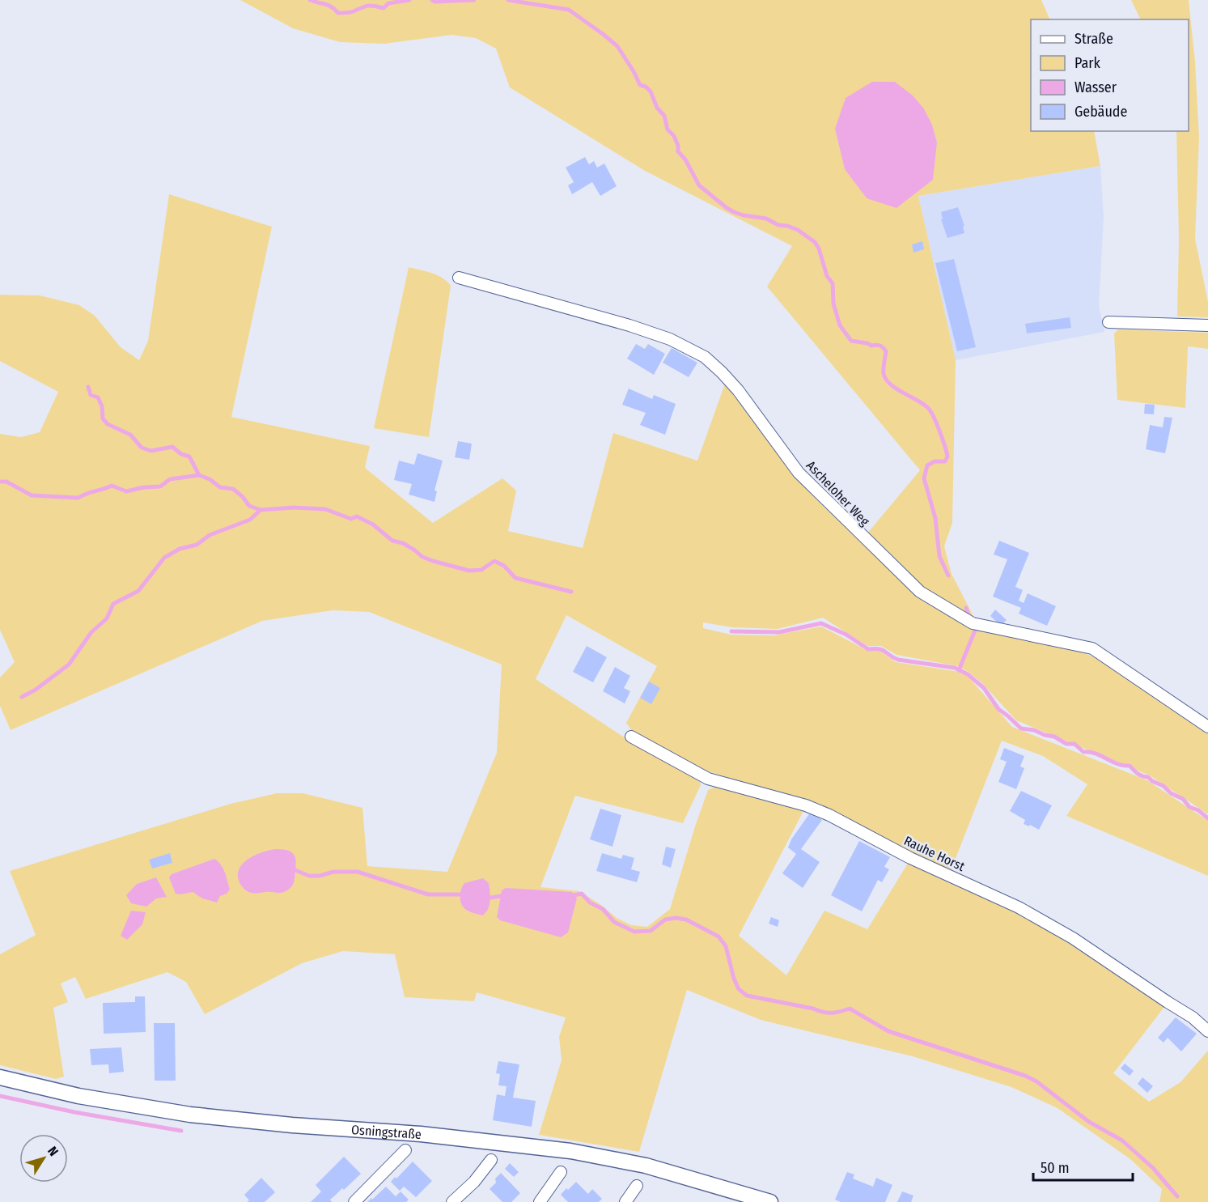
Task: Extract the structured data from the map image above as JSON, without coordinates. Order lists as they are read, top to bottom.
{
  "streets": {
    "street": ["Ascheloher Weg", "Rauhe Horst", "Osningstraße"]
  },
  "legend": [
    "Straße",
    "Park",
    "Wasser",
    "Gebäude"
  ],
  "scale_bar": "50 m",
  "north": "top right"
}
